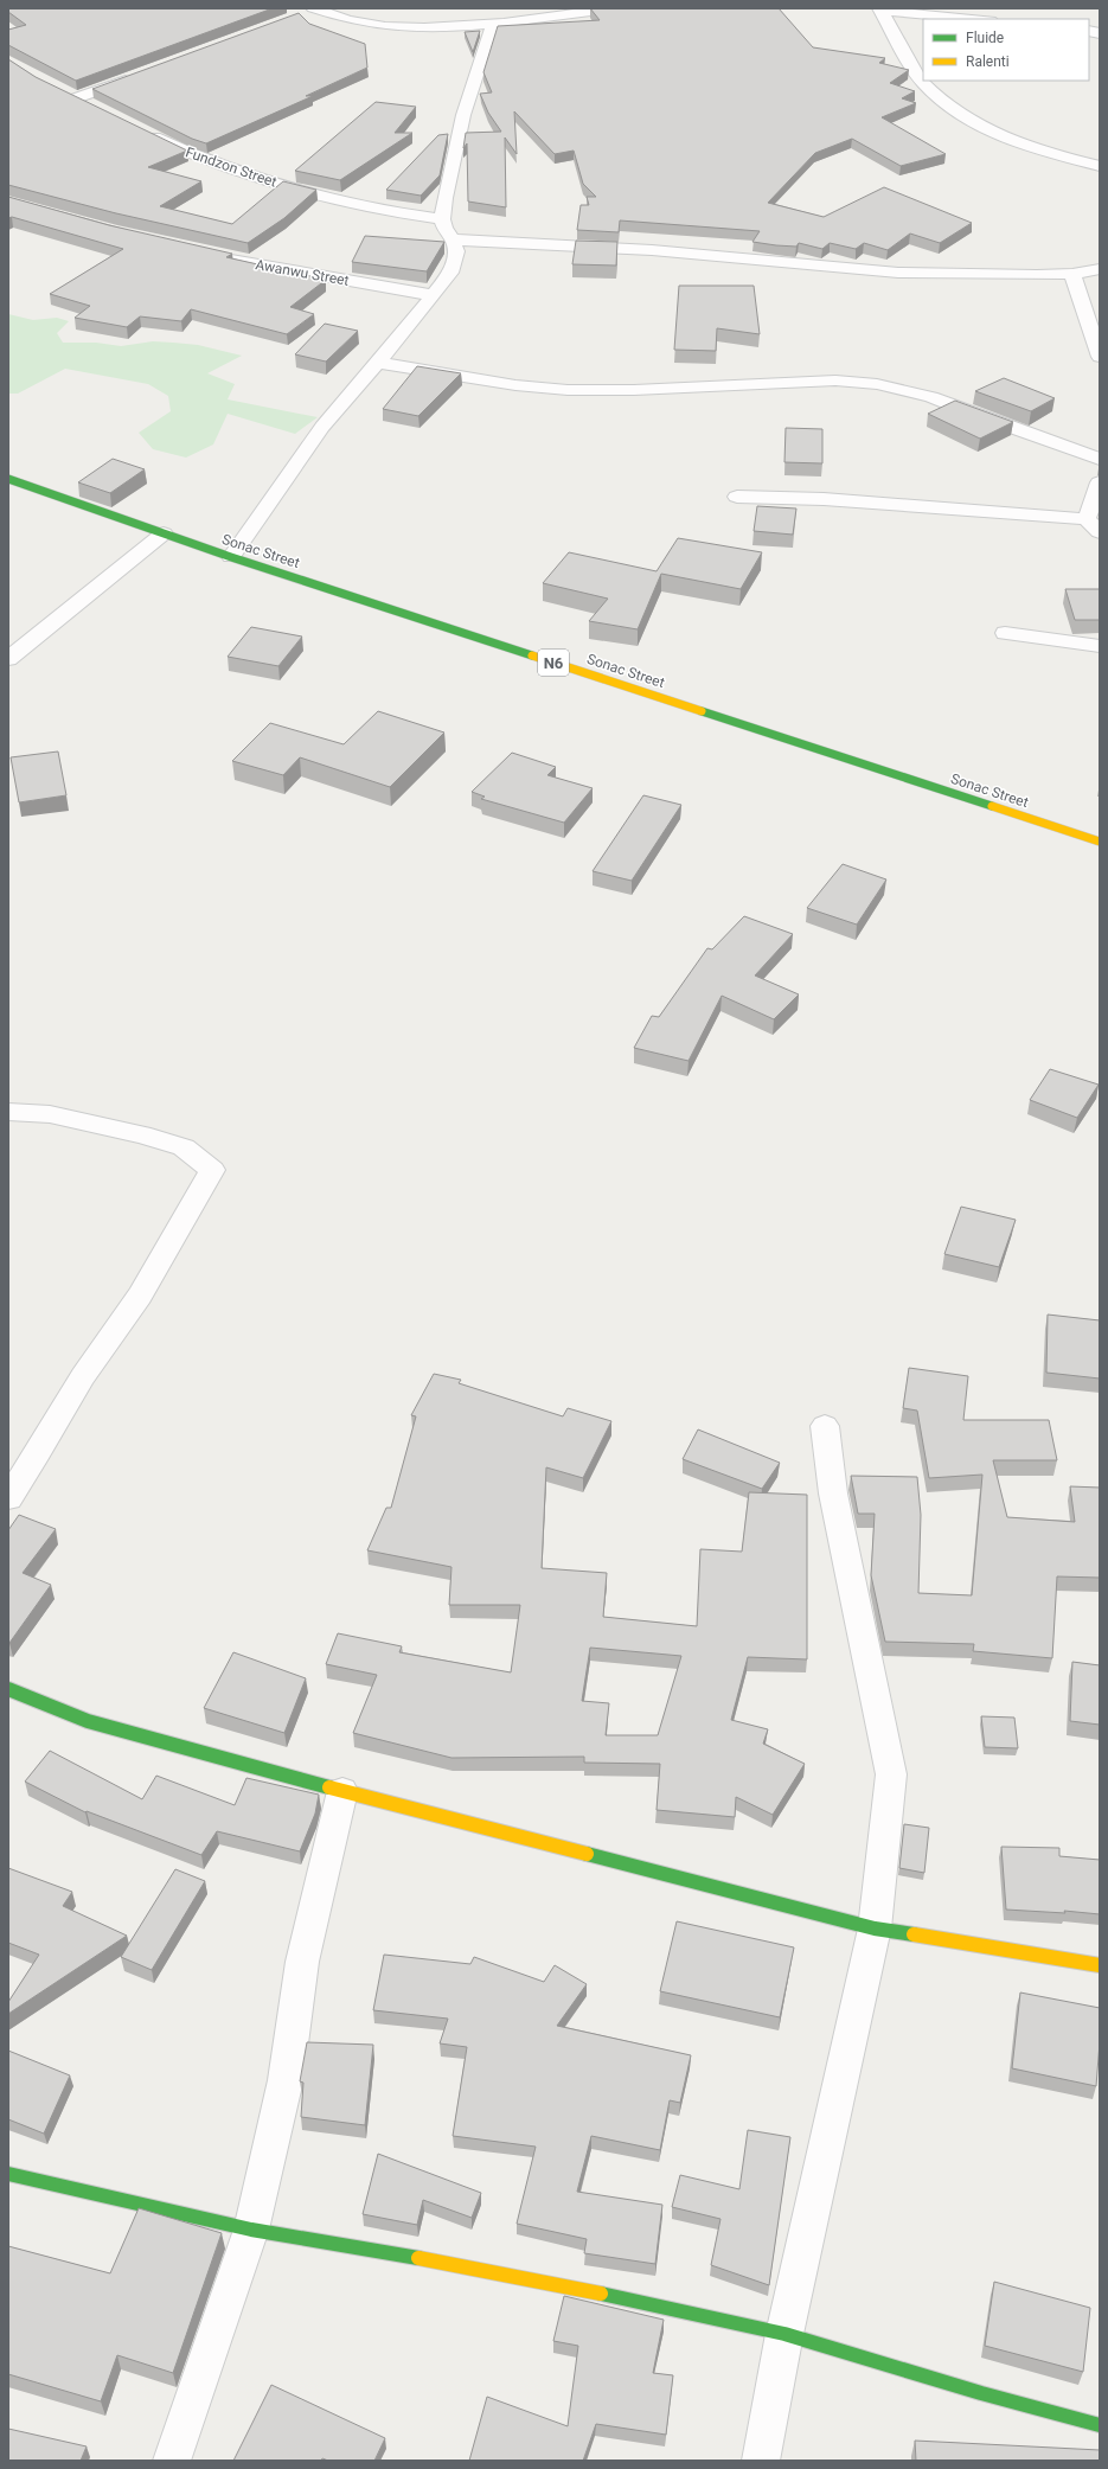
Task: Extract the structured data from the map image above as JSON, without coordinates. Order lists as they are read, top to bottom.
{
  "streets": {
    "main road": ["Sonac Street", "N6"],
    "street": ["Fundzon Street", "Awanwu Street"]
  },
  "legend": ["Fluide", "Ralenti"]
}
